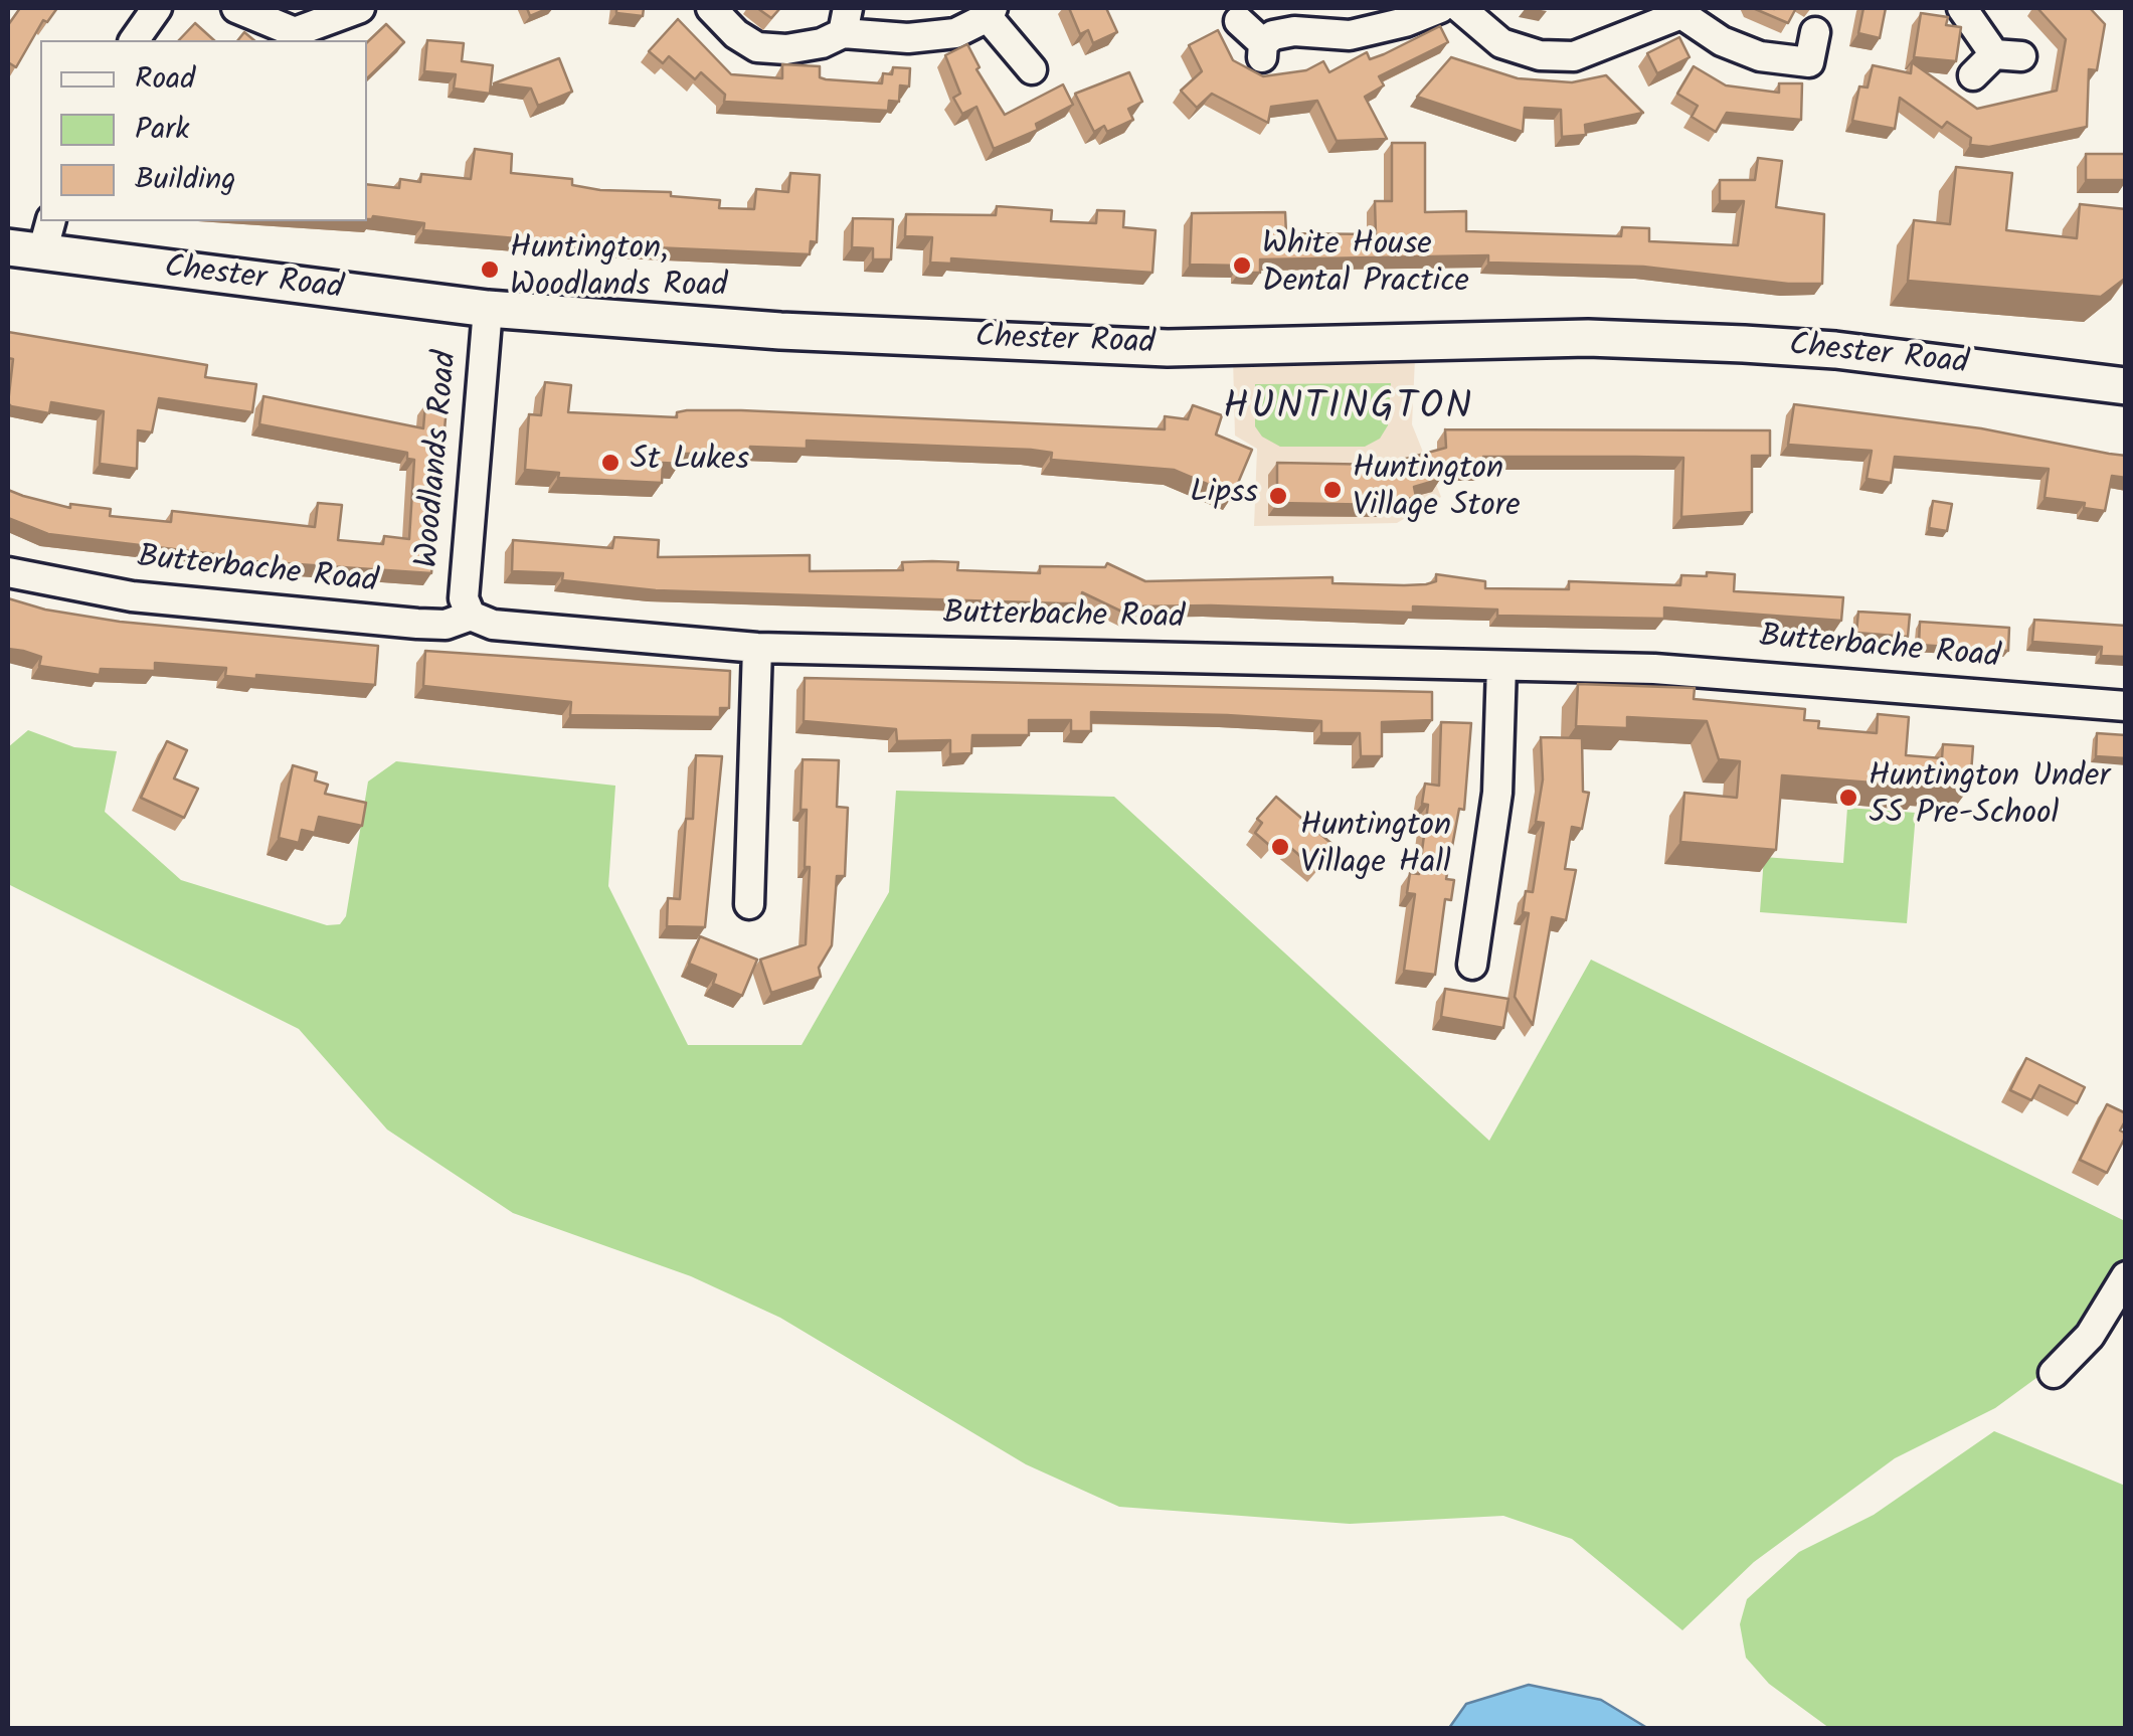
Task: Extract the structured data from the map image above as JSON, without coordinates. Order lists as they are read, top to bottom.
{
  "streets": {
    "main road": ["Chester Road"],
    "street": ["Woodlands Road", "Butterbache Road"]
  },
  "crossings": [
    ["Chester Road", "Woodlands Road"],
    ["Woodlands Road", "Butterbache Road"]
  ],
  "districts": ["HUNTINGTON"],
  "places": [
    "White House Dental Practice",
    "Huntington, Woodlands Road",
    "St Lukes",
    "Huntington Village Store",
    "Lipss",
    "Huntington Under 5S Pre-School",
    "Huntington Village Hall"
  ],
  "legend": ["Road", "Park", "Building"]
}
